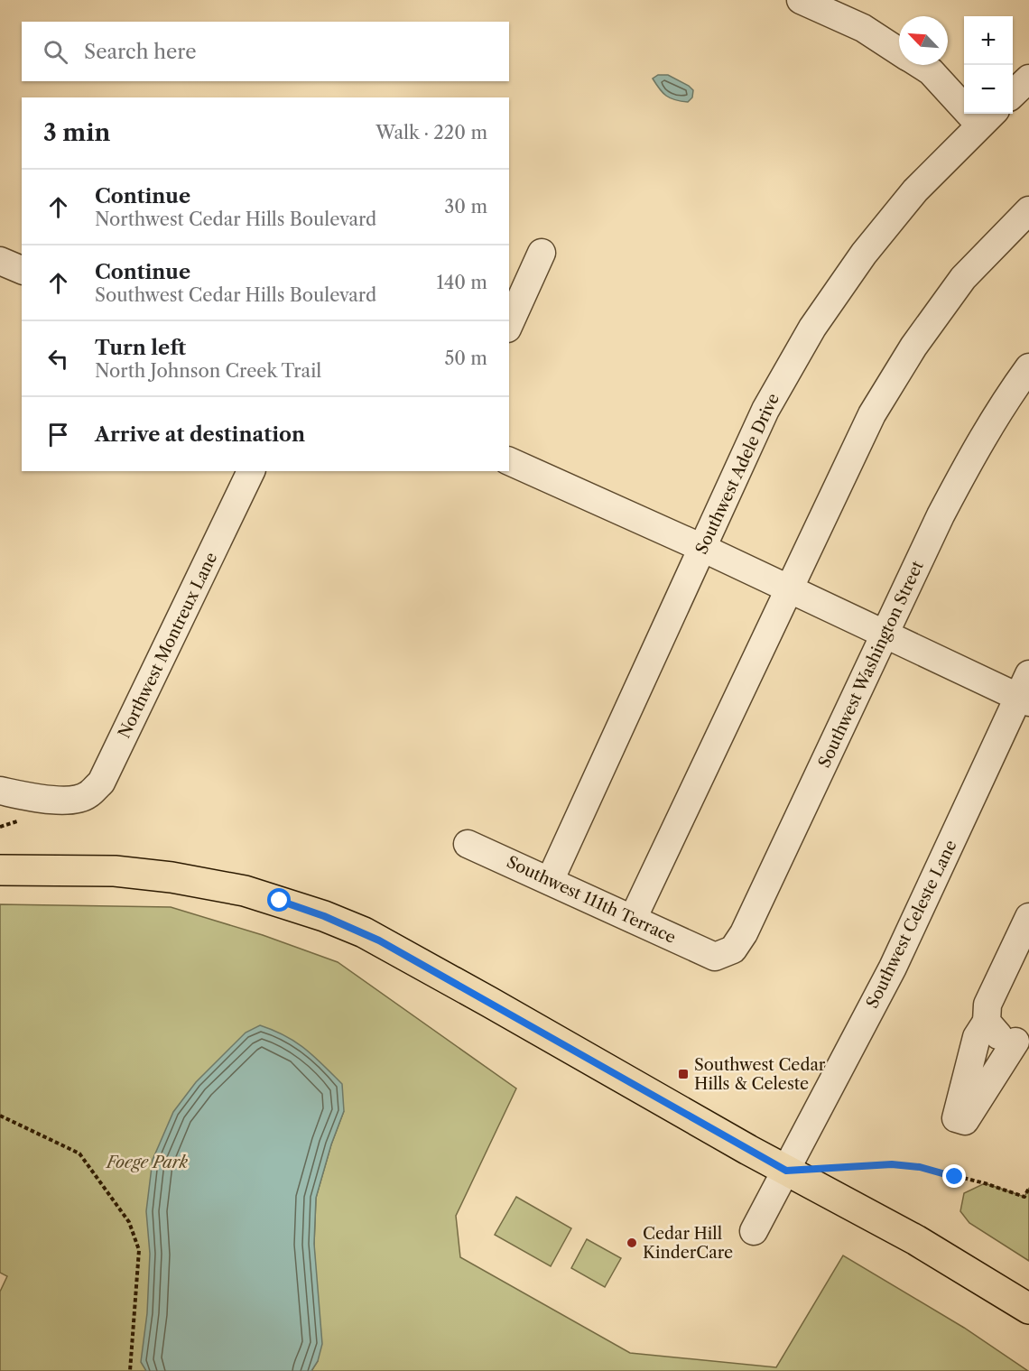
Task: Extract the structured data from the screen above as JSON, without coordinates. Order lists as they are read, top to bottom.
{
  "streets": {
    "street": [
      "Southwest Adele Drive",
      "Northwest Montreux Lane",
      "Southwest Washington Street",
      "Southwest 111th Terrace",
      "Southwest Celeste Lane"
    ]
  },
  "crossings": [
    ["Southwest Adele Drive", "Southwest 111th Terrace"],
    ["Southwest Washington Street", "Southwest 111th Terrace"]
  ],
  "parks": ["Foege Park"],
  "places": {
    "transit": ["Southwest Cedar Hills & Celeste"],
    "other": ["Cedar Hill KinderCare"]
  },
  "north": "top left",
  "page": {
    "map_buttons": ["+", "−"],
    "search": "Search here",
    "heading": ["3 min", "Walk · 220 m"],
    "list": [
      ["Continue", "Northwest Cedar Hills Boulevard", "30 m"],
      ["Continue", "Southwest Cedar Hills Boulevard", "140 m"],
      ["Turn left", "North Johnson Creek Trail", "50 m"],
      "Arrive at destination"
    ]
  }
}
